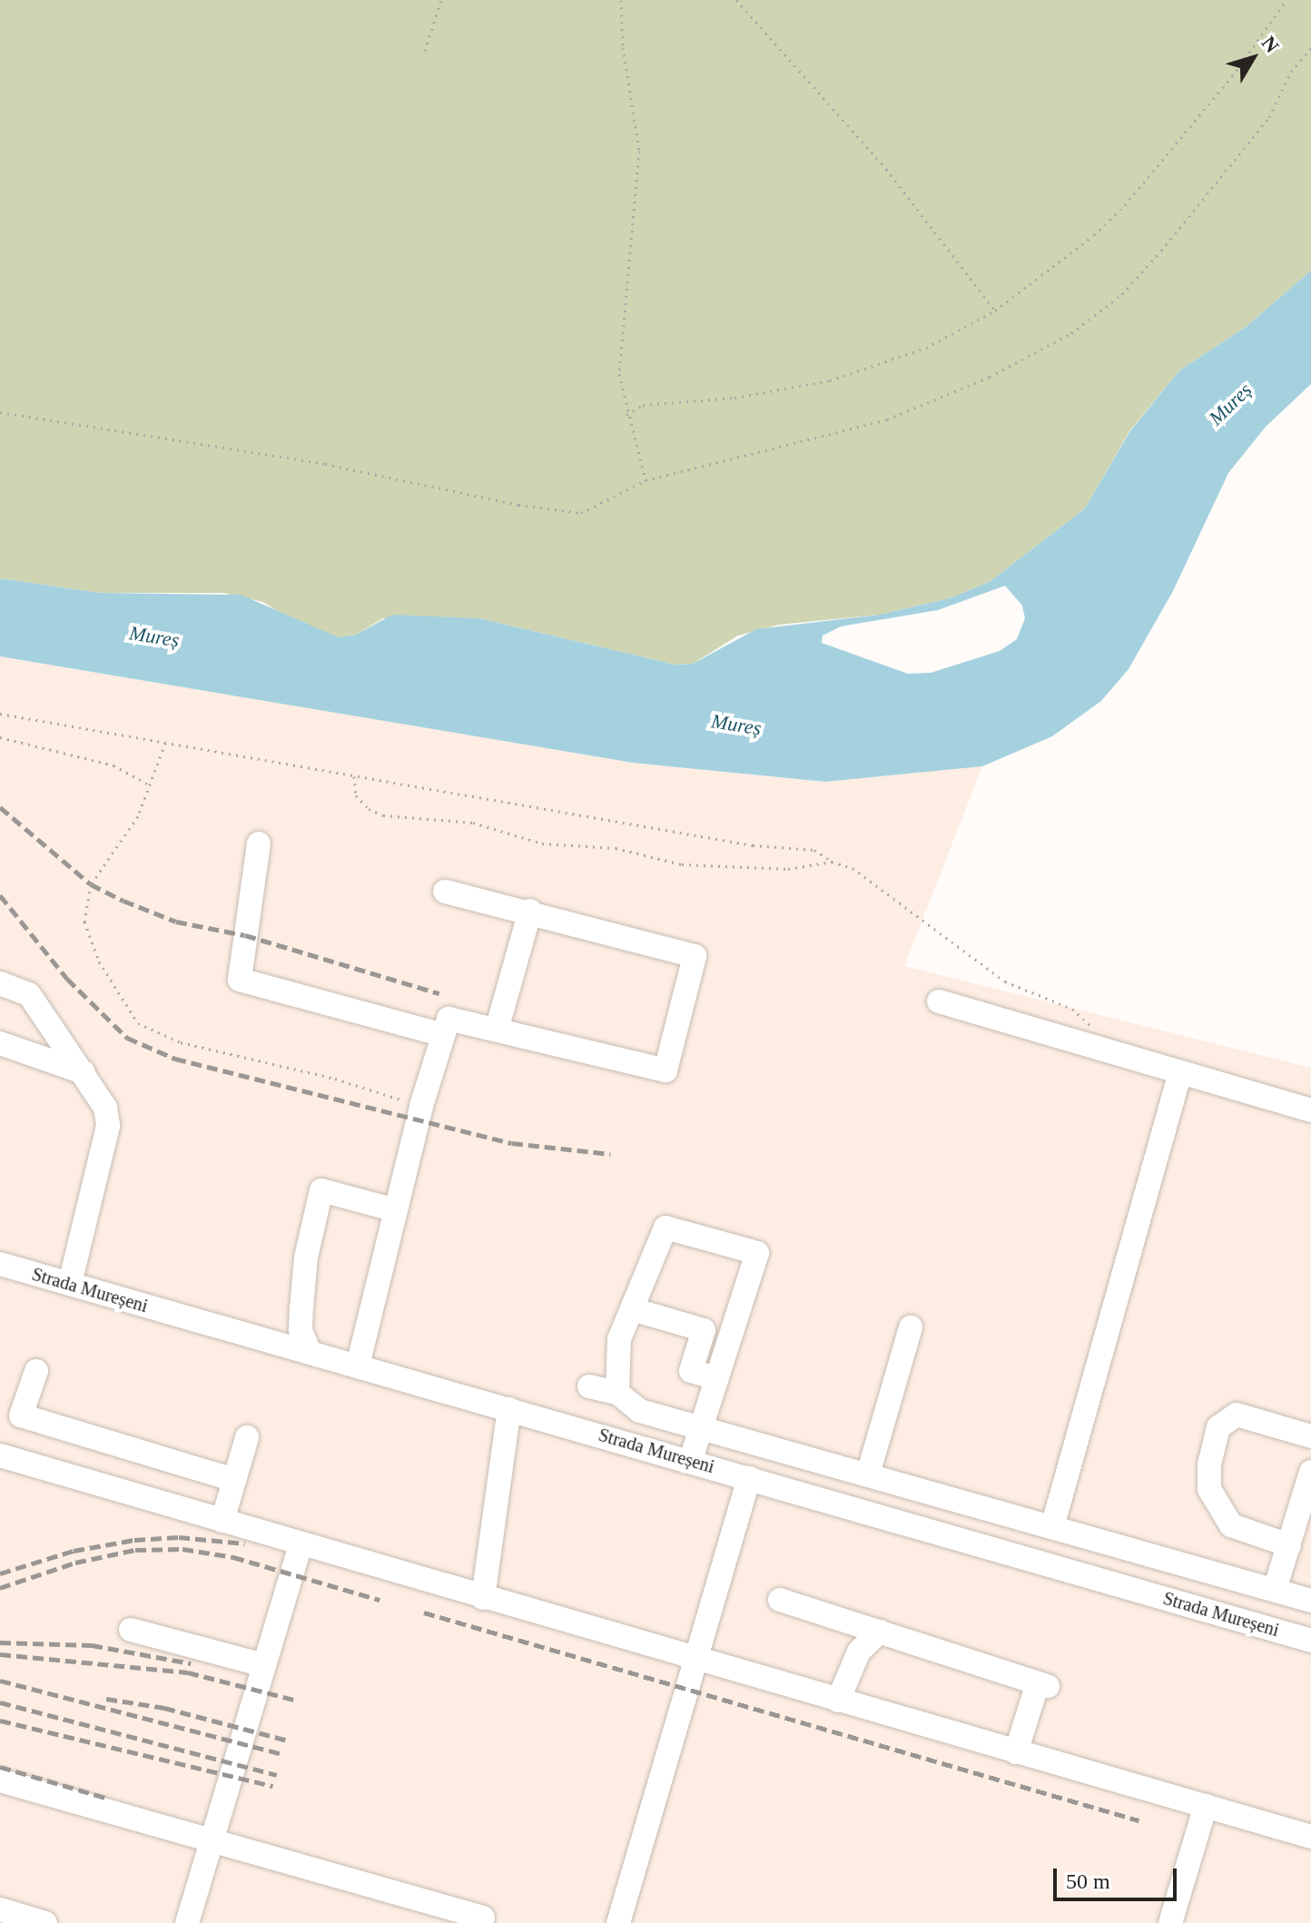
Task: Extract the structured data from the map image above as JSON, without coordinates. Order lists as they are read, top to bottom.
{
  "streets": {
    "street": ["Strada Mureșeni"]
  },
  "water": ["Mureș"],
  "scale_bar": "50 m",
  "north": "top right"
}
